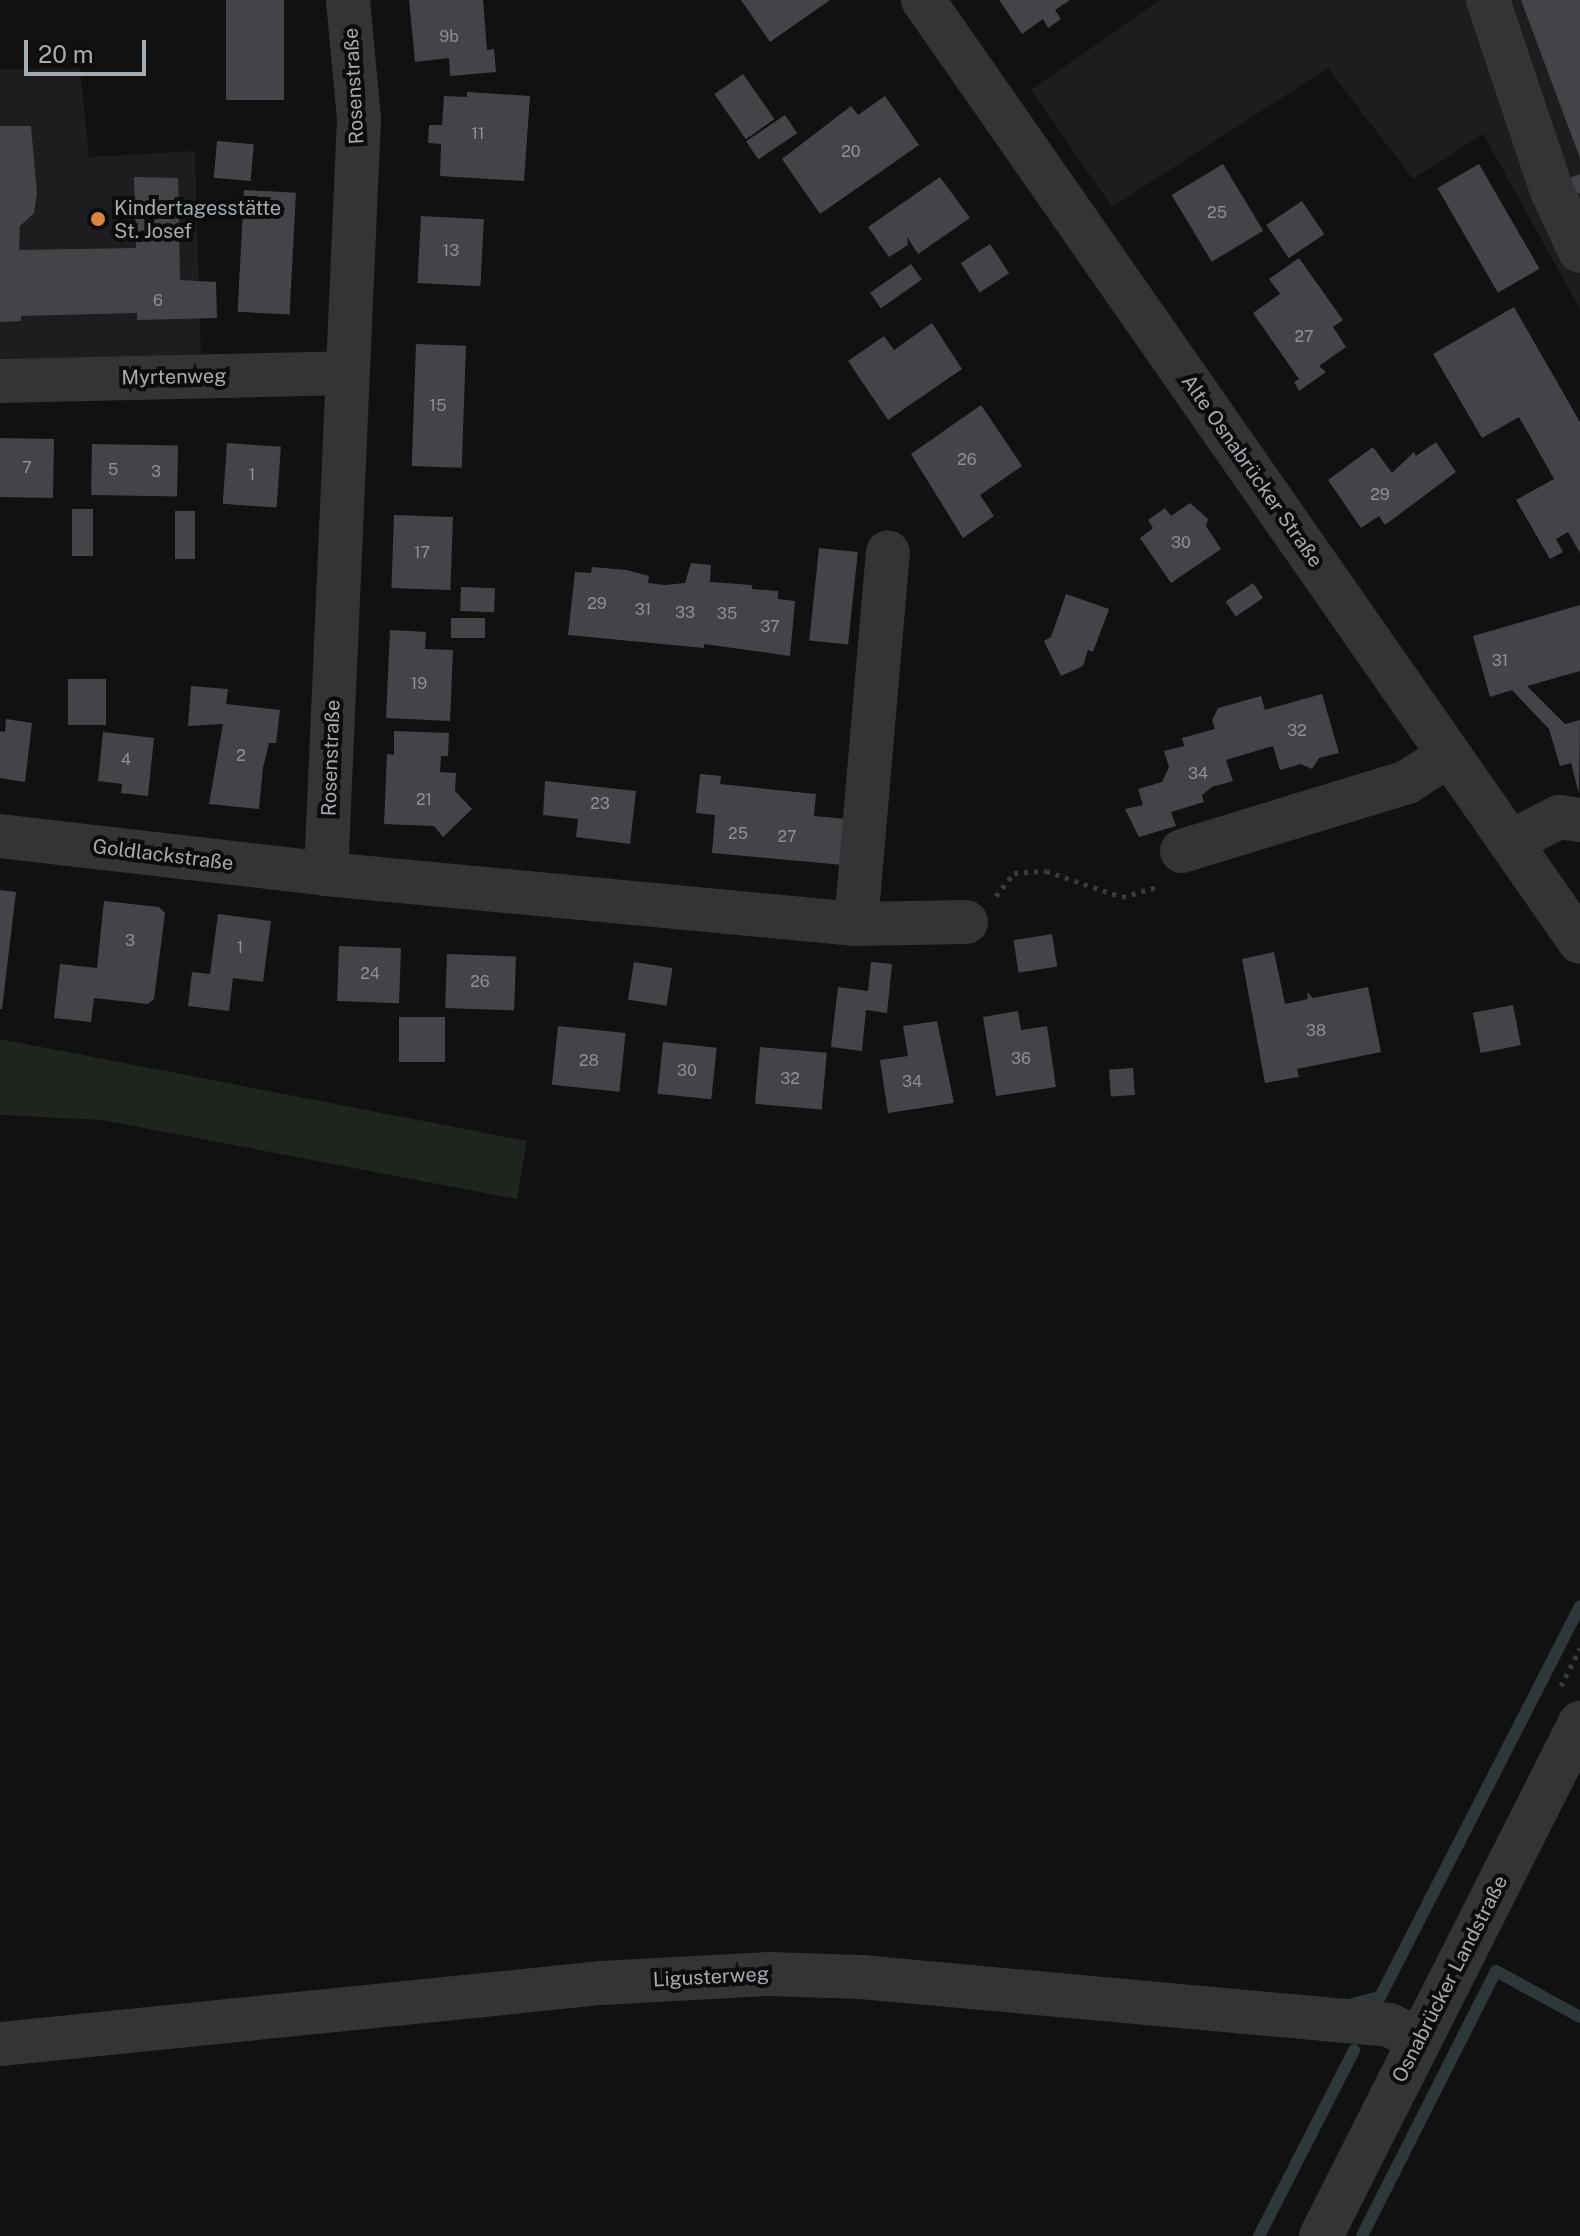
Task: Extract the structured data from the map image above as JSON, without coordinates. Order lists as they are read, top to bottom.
{
  "streets": {
    "street": [
      "Rosenstraße",
      "Myrtenweg",
      "Alte Osnabrücker Straße",
      "Goldlackstraße",
      "Ligusterweg",
      "Osnabrücker Landstraße"
    ]
  },
  "crossings": [
    ["Rosenstraße", "Myrtenweg"],
    ["Rosenstraße", "Goldlackstraße"],
    ["Ligusterweg", "Osnabrücker Landstraße"]
  ],
  "places": ["Kindertagesstätte St. Josef"],
  "house_numbers": [
    "9b",
    "11",
    "20",
    "25",
    "13",
    "6",
    "27",
    "15",
    "26",
    "7",
    "5",
    "3",
    "1",
    "29",
    "30",
    "17",
    "29",
    "31",
    "33",
    "35",
    "37",
    "31",
    "19",
    "32",
    "2",
    "4",
    "34",
    "21",
    "23",
    "25",
    "27",
    "3",
    "1",
    "24",
    "26",
    "38",
    "36",
    "28",
    "30",
    "32",
    "34"
  ],
  "scale_bar": "20 m"
}
